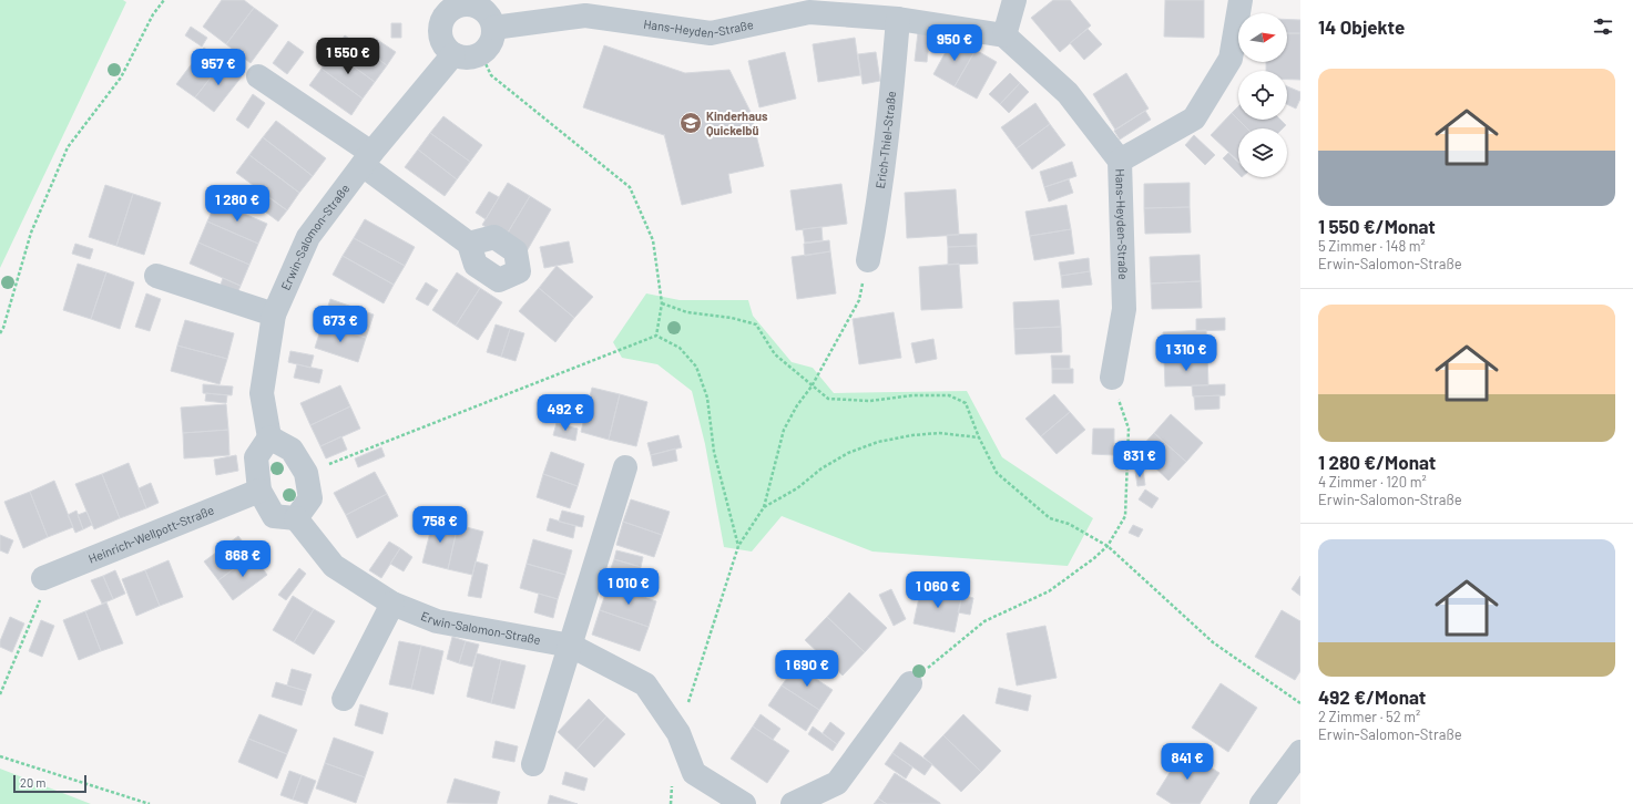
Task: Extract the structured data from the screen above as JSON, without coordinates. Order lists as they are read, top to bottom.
{
  "streets": {
    "street": [
      "Hans-Heyden-Straße",
      "Erich-Thiel-Straße",
      "Erwin-Salomon-Straße",
      "Heinrich-Wellpott-Straße"
    ]
  },
  "crossings": [
    ["Hans-Heyden-Straße", "Erich-Thiel-Straße"],
    ["Hans-Heyden-Straße", "Erwin-Salomon-Straße"]
  ],
  "places": {
    "school or university": ["Kinderhaus Quickelbü"]
  },
  "scale_bar": "20 m",
  "north": "right",
  "page": {
    "heading": "14 Objekte",
    "price": [
      "950 €",
      "1 550 €",
      "957 €",
      "1 280 €",
      "673 €",
      "1 310 €",
      "492 €",
      "831 €",
      "758 €",
      "868 €",
      "1 010 €",
      "1 060 €",
      "1 690 €",
      "841 €"
    ],
    "list": [
      {
        "name": "1 550 €/Monat",
        "note": "5 Zimmer · 148 m² · Erwin-Salomon-Straße"
      },
      {
        "name": "1 280 €/Monat",
        "note": "4 Zimmer · 120 m² · Erwin-Salomon-Straße"
      },
      {
        "name": "492 €/Monat",
        "note": "2 Zimmer · 52 m² · Erwin-Salomon-Straße"
      }
    ],
    "scale": "20 m"
  }
}
